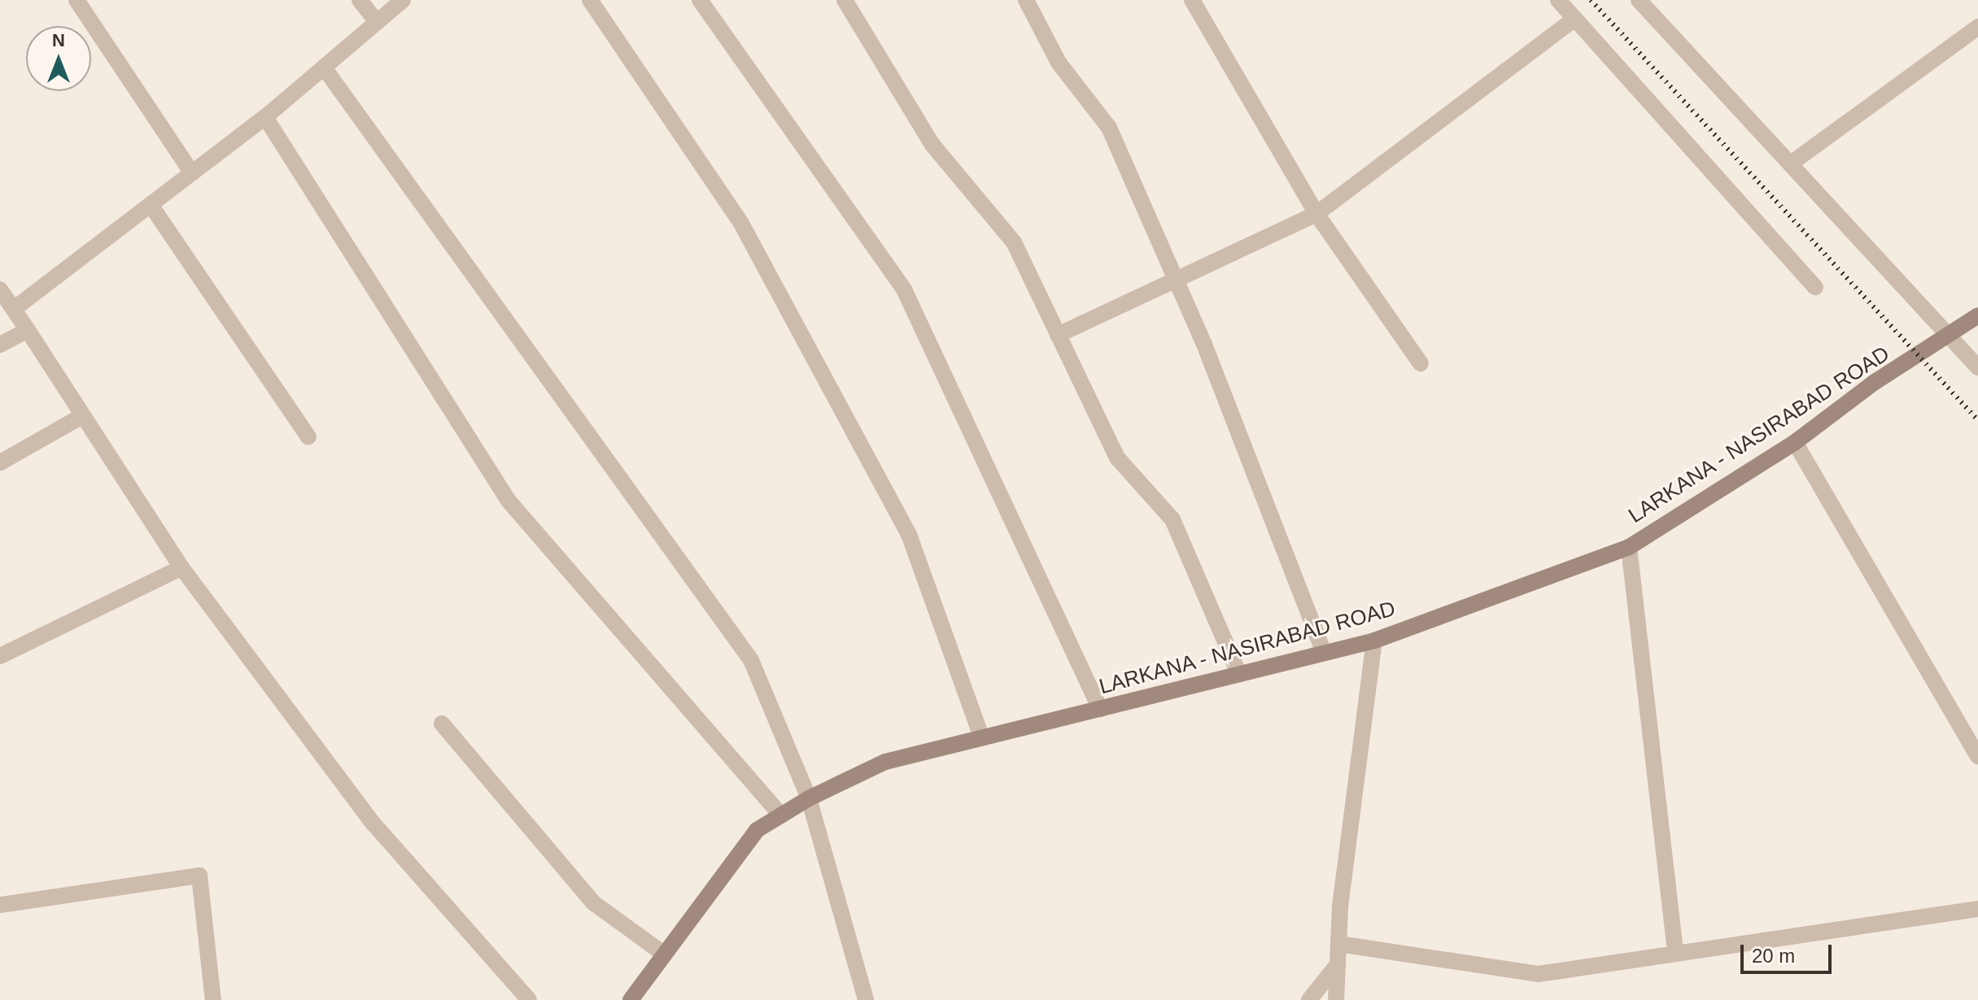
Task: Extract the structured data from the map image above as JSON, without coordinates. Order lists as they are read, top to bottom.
{
  "streets": {
    "main road": ["LARKANA - NASIRABAD ROAD"]
  },
  "scale_bar": "20 m",
  "north": "top"
}
